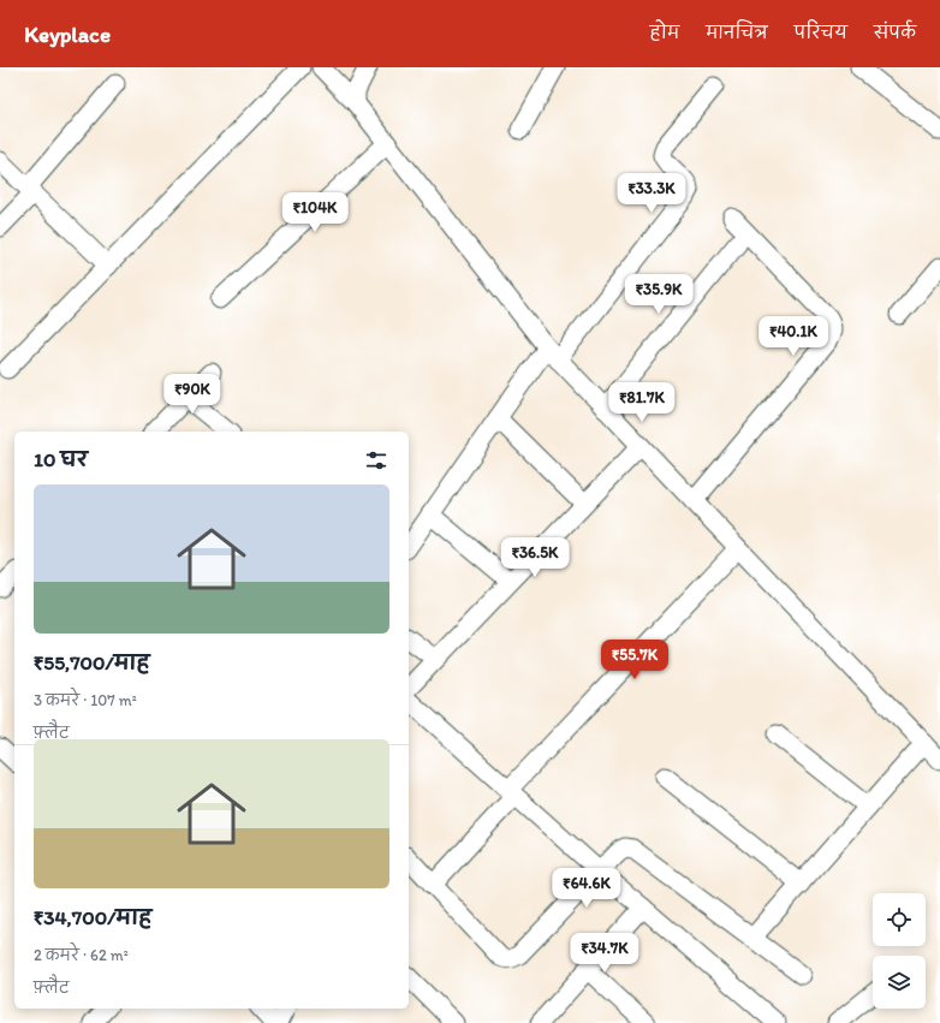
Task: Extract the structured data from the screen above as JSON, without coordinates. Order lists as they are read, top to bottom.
{
  "page": {
    "header": "Keyplace",
    "nav": [
      "होम",
      "मानचित्र",
      "परिचय",
      "संपर्क"
    ],
    "price": [
      "₹33.3K",
      "₹104K",
      "₹35.9K",
      "₹40.1K",
      "₹90K",
      "₹81.7K",
      "₹36.5K",
      "₹55.7K",
      "₹64.6K",
      "₹34.7K"
    ],
    "heading": "10 घर",
    "list": [
      {
        "name": "₹55,700/माह",
        "note": "3 कमरे · 107 m² · फ़्लैट"
      },
      {
        "name": "₹34,700/माह",
        "note": "2 कमरे · 62 m² · फ़्लैट"
      }
    ]
  }
}
